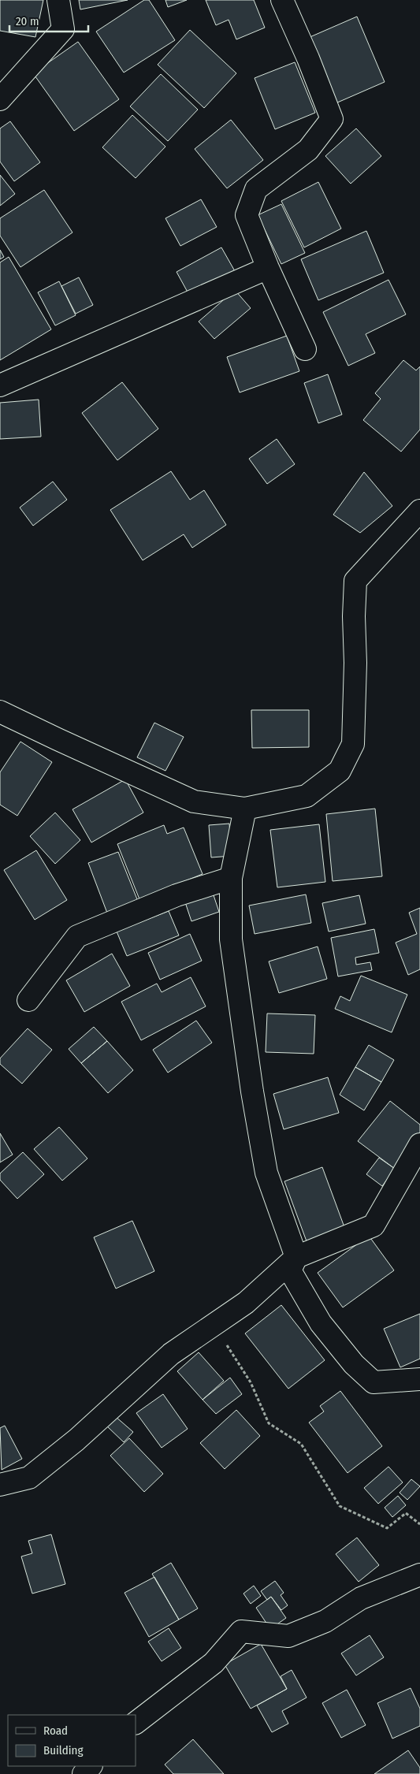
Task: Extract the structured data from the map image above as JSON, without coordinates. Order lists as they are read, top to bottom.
{
  "legend": ["Road", "Building"],
  "scale_bar": "20 m"
}
